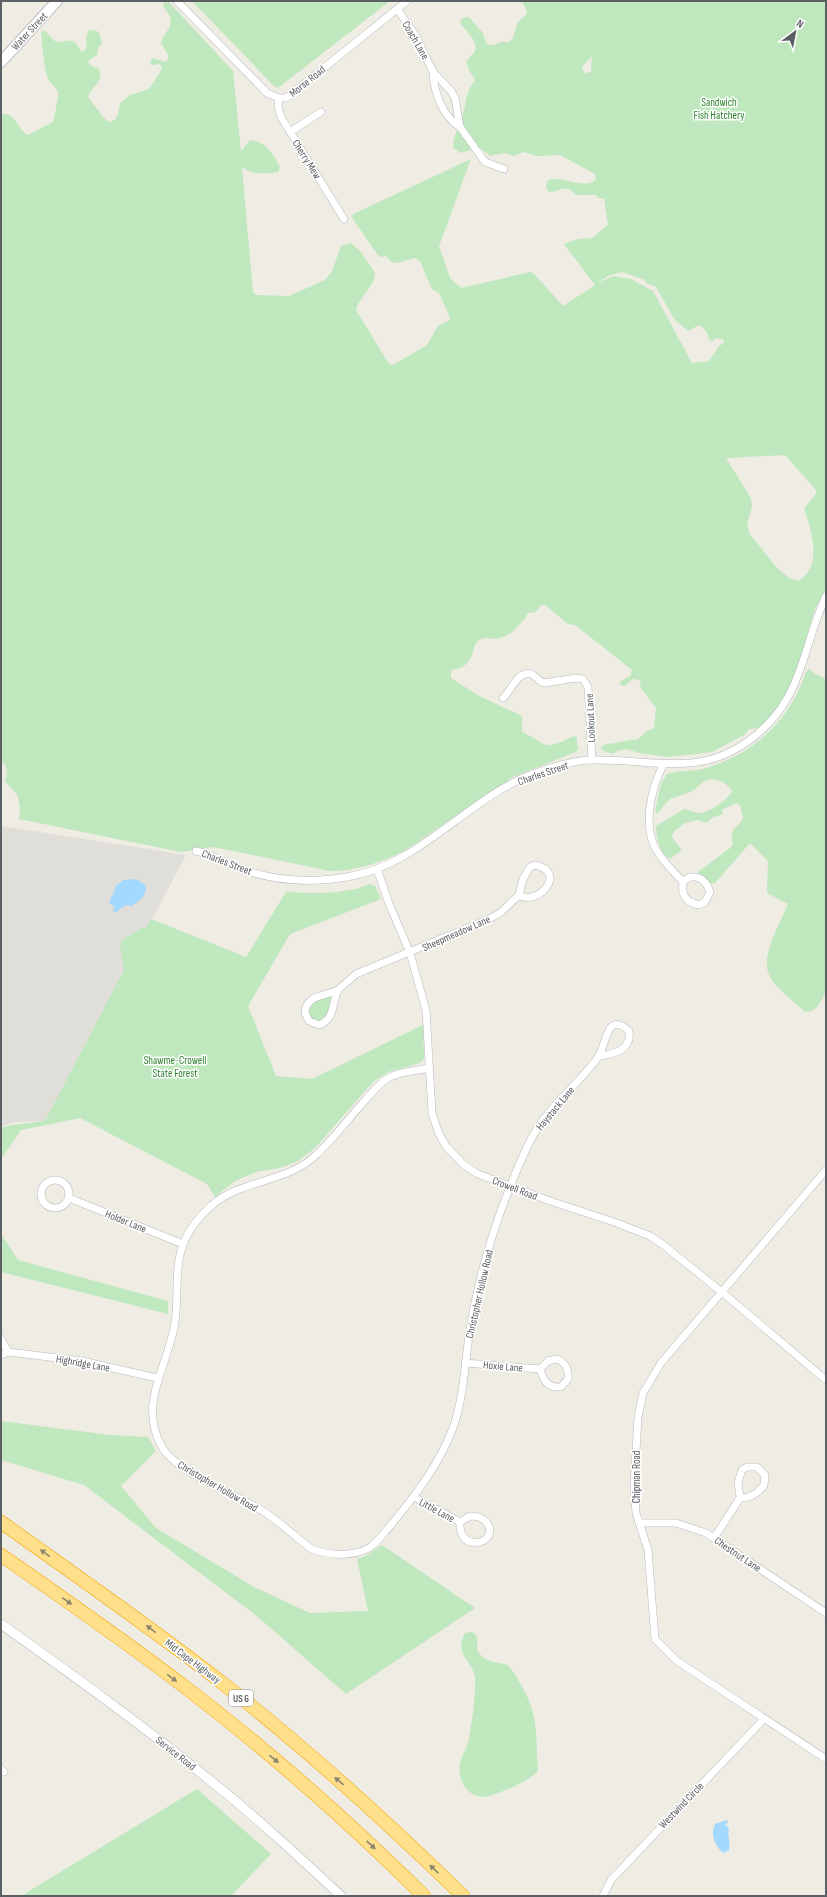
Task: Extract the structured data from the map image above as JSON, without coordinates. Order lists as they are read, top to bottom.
{
  "streets": {
    "highway": ["Mid Cape Highway", "US 6"],
    "main road": ["Water Street"],
    "street": [
      "Coach Lane",
      "Morse Road",
      "Cherry Mew",
      "Lookout Lane",
      "Charles Street",
      "Sheepmeadow Lane",
      "Haystack Lane",
      "Crowell Road",
      "Holder Lane",
      "Christopher Hollow Road",
      "Highridge Lane",
      "Hoxie Lane",
      "Chipman Road",
      "Little Lane",
      "Chestnut Lane",
      "Service Road",
      "Westwind Circle"
    ]
  },
  "crossings": [
    ["Coach Lane", "Morse Road"],
    ["Morse Road", "Cherry Mew"],
    ["Lookout Lane", "Charles Street"],
    ["Charles Street", "Crowell Road"],
    ["Sheepmeadow Lane", "Crowell Road"],
    ["Haystack Lane", "Crowell Road"],
    ["Haystack Lane", "Christopher Hollow Road"],
    ["Crowell Road", "Christopher Hollow Road"],
    ["Crowell Road", "Chipman Road"],
    ["Holder Lane", "Christopher Hollow Road"],
    ["Christopher Hollow Road", "Highridge Lane"],
    ["Christopher Hollow Road", "Hoxie Lane"],
    ["Christopher Hollow Road", "Little Lane"],
    ["Chipman Road", "Chestnut Lane"],
    ["Chipman Road", "Westwind Circle"]
  ],
  "parks": ["Sandwich Fish Hatchery", "Shawme-Crowell State Forest"],
  "north": "top right"
}
